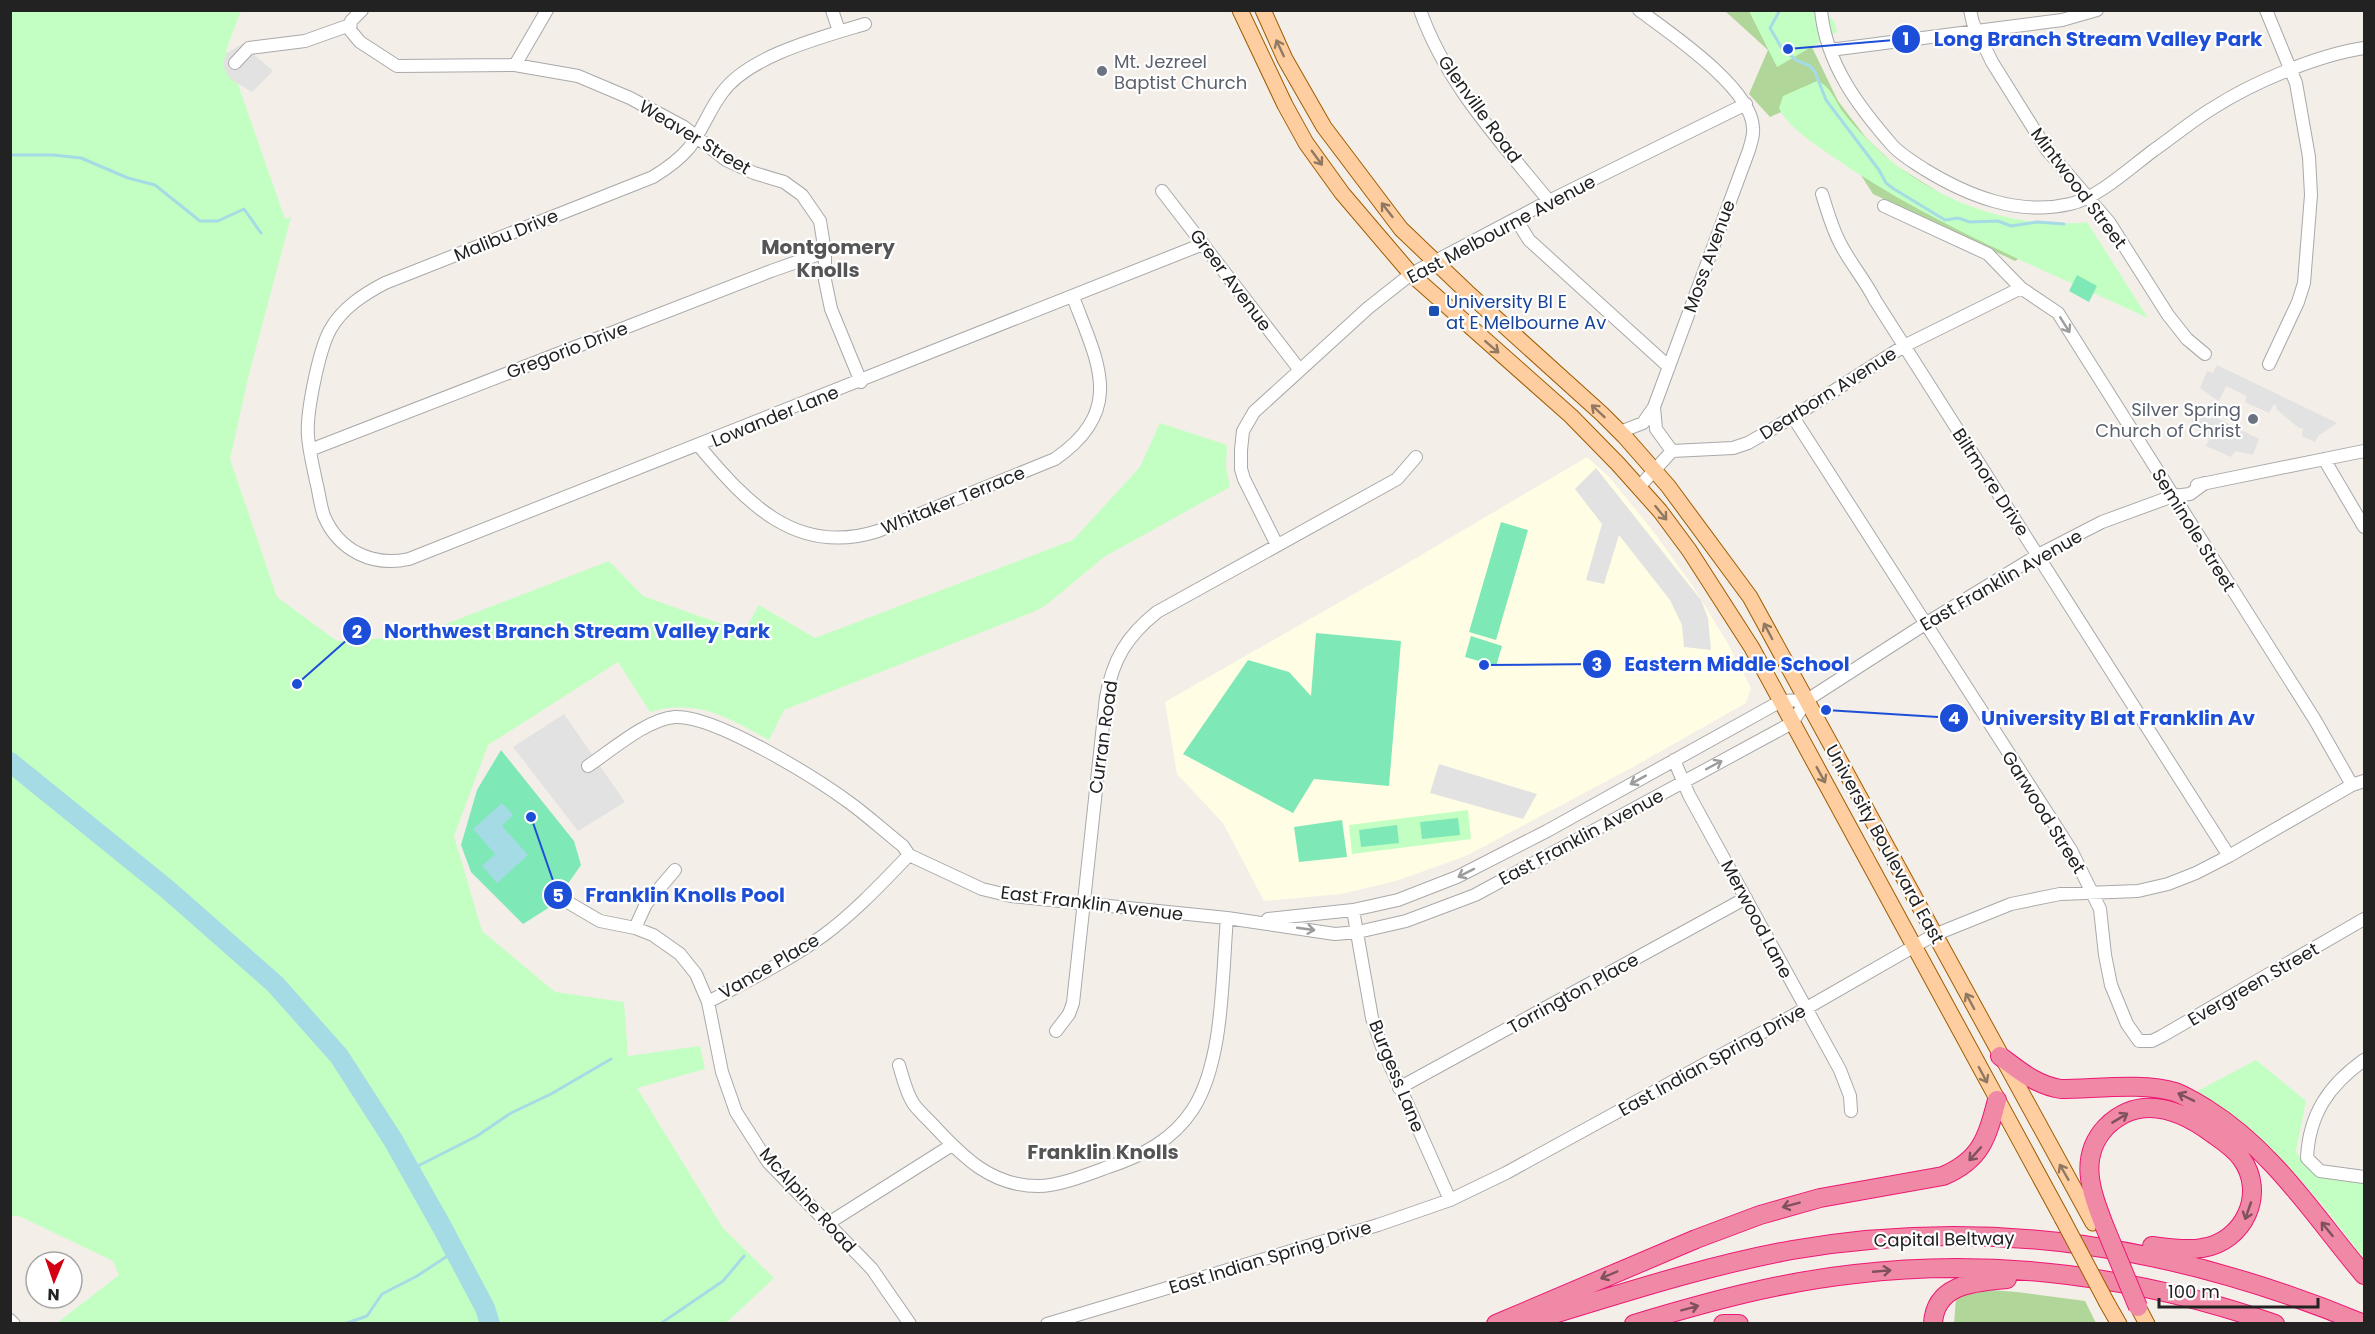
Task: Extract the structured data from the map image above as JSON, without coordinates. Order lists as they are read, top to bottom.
{
  "streets": {
    "highway": ["Capital Beltway"],
    "main road": ["University Boulevard East"],
    "street": [
      "Glenville Road",
      "Weaver Street",
      "Mintwood Street",
      "East Melbourne Avenue",
      "Malibu Drive",
      "Moss Avenue",
      "Greer Avenue",
      "Gregorio Drive",
      "Dearborn Avenue",
      "Lowander Lane",
      "Biltmore Drive",
      "Whitaker Terrace",
      "Seminole Street",
      "East Franklin Avenue",
      "Curran Road",
      "Garwood Street",
      "Merwood Lane",
      "Vance Place",
      "Evergreen Street",
      "Torrington Place",
      "East Indian Spring Drive",
      "Burgess Lane",
      "McAlpine Road"
    ]
  },
  "crossings": [
    ["Glenville Road", "East Melbourne Avenue"],
    ["Weaver Street", "Malibu Drive"],
    ["Weaver Street", "Gregorio Drive"],
    ["Weaver Street", "Lowander Lane"],
    ["East Melbourne Avenue", "Moss Avenue"],
    ["East Melbourne Avenue", "Greer Avenue"],
    ["East Melbourne Avenue", "Curran Road"],
    ["East Melbourne Avenue", "University Boulevard East"],
    ["Malibu Drive", "Gregorio Drive"],
    ["Malibu Drive", "Lowander Lane"],
    ["Moss Avenue", "University Boulevard East"],
    ["Greer Avenue", "Lowander Lane"],
    ["Dearborn Avenue", "Biltmore Drive"],
    ["Dearborn Avenue", "Seminole Street"],
    ["Dearborn Avenue", "Garwood Street"],
    ["Lowander Lane", "Whitaker Terrace"],
    ["Biltmore Drive", "East Franklin Avenue"],
    ["Biltmore Drive", "East Indian Spring Drive"],
    ["Seminole Street", "East Franklin Avenue"],
    ["Seminole Street", "East Indian Spring Drive"],
    ["East Franklin Avenue", "Curran Road"],
    ["East Franklin Avenue", "Garwood Street"],
    ["East Franklin Avenue", "University Boulevard East"],
    ["East Franklin Avenue", "Merwood Lane"],
    ["East Franklin Avenue", "Vance Place"],
    ["East Franklin Avenue", "Burgess Lane"],
    ["Garwood Street", "Evergreen Street"],
    ["Garwood Street", "East Indian Spring Drive"],
    ["University Boulevard East", "East Indian Spring Drive"],
    ["Merwood Lane", "Torrington Place"],
    ["Merwood Lane", "East Indian Spring Drive"],
    ["Vance Place", "McAlpine Road"],
    ["Torrington Place", "Burgess Lane"],
    ["East Indian Spring Drive", "Burgess Lane"]
  ],
  "districts": ["Montgomery Knolls", "Franklin Knolls"],
  "places": {
    "other": [
      "Long Branch Stream Valley Park",
      "Mt. Jezreel Baptist Church",
      "Silver Spring Church of Christ",
      "Eastern Middle School",
      "Northwest Branch Stream Valley Park",
      "University Bl at Franklin Av",
      "Franklin Knolls Pool"
    ],
    "transit": ["University Bl E at E Melbourne Av"]
  },
  "scale_bar": "100 m",
  "north": "bottom"
}
